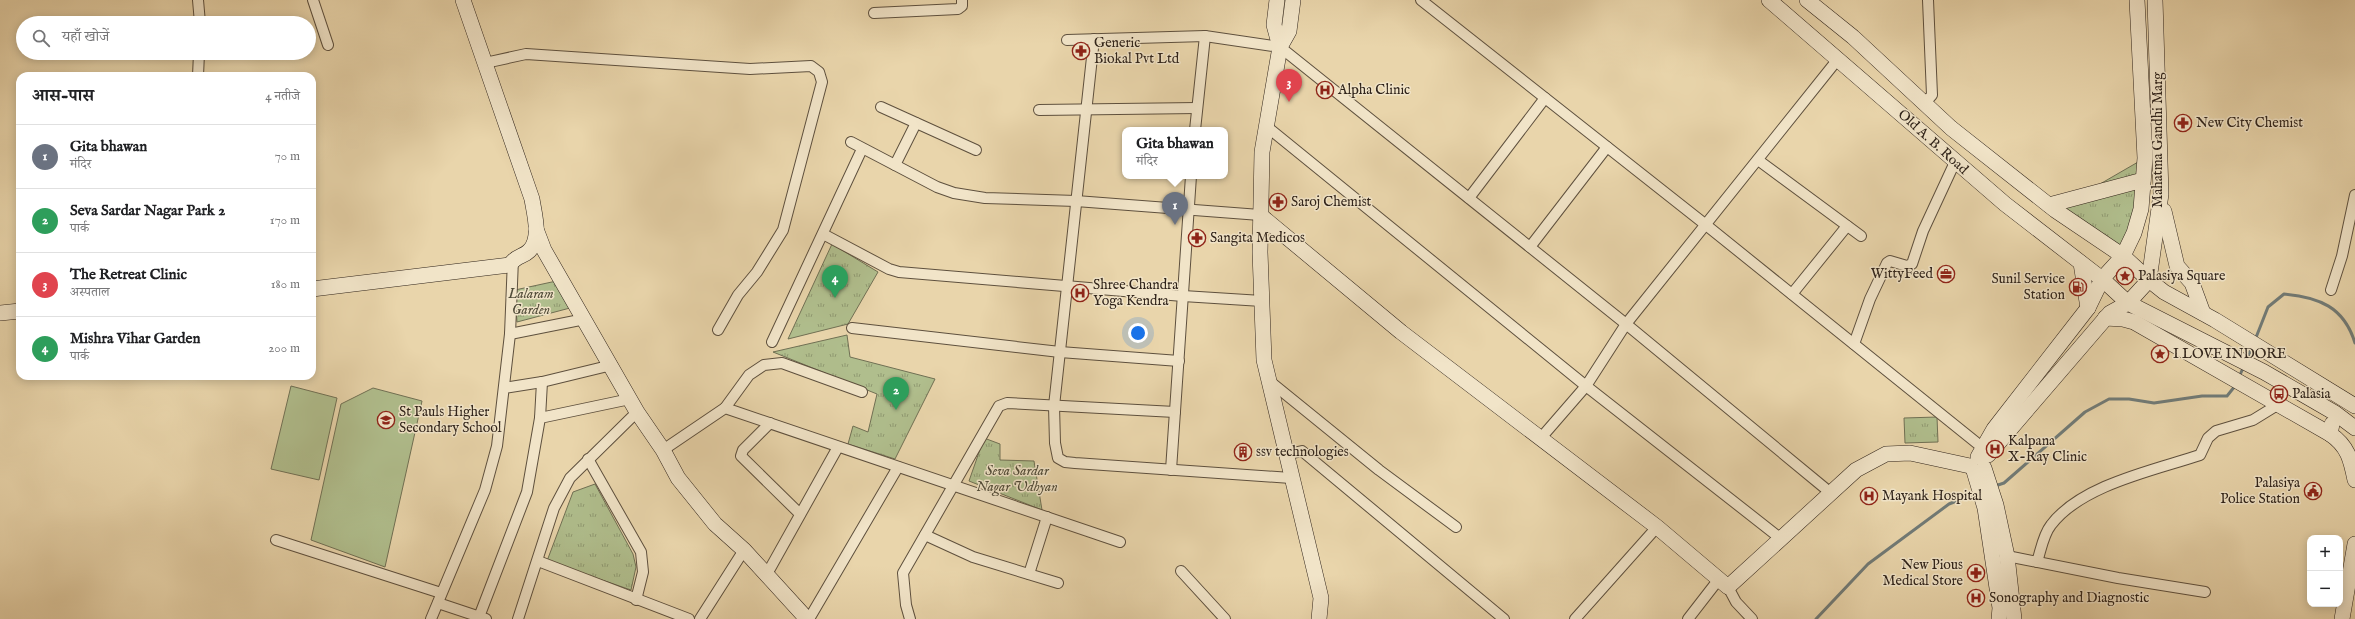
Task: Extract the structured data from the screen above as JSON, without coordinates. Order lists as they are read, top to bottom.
{
  "streets": {
    "main road": ["Mahatma Gandhi Marg", "Old A. B. Road"]
  },
  "crossings": [
    ["Mahatma Gandhi Marg", "Old A. B. Road"]
  ],
  "parks": ["Lalaram Garden", "Seva Sardar Nagar Udhyan"],
  "places": {
    "pharmacy": [
      "Generic Biokal Pvt Ltd",
      "New City Chemist",
      "Saroj Chemist",
      "Sangita Medicos",
      "New Pious Medical Store"
    ],
    "hospital": [
      "Alpha Clinic",
      "Shree Chandra Yoga Kendra",
      "Kalpana X-Ray Clinic",
      "Mayank Hospital",
      "Sonography and Diagnostic"
    ],
    "office": ["WittyFeed"],
    "place": ["Palasiya Square", "I LOVE INDORE"],
    "fuel station": ["Sunil Service Station"],
    "bus stop": ["Palasia"],
    "school or university": ["St Pauls Higher Secondary School"],
    "building": ["ssv technologies"],
    "public building": ["Palasiya Police Station"]
  },
  "page": {
    "search": "यहाँ खोजें",
    "pins": [
      "3",
      "1",
      "4",
      "2"
    ],
    "heading": ["आस-पास", "4 नतीजे"],
    "list": [
      {
        "mark": "1",
        "name": "Gita bhawan",
        "note": "मंदिर",
        "value": "70 m"
      },
      {
        "mark": "2",
        "name": "Seva Sardar Nagar Park 2",
        "note": "पार्क",
        "value": "170 m"
      },
      {
        "mark": "3",
        "name": "The Retreat Clinic",
        "note": "अस्पताल",
        "value": "180 m"
      },
      {
        "mark": "4",
        "name": "Mishra Vihar Garden",
        "note": "पार्क",
        "value": "200 m"
      }
    ],
    "popup": ["Gita bhawan", "मंदिर"],
    "map_buttons": ["+", "−"]
  }
}
